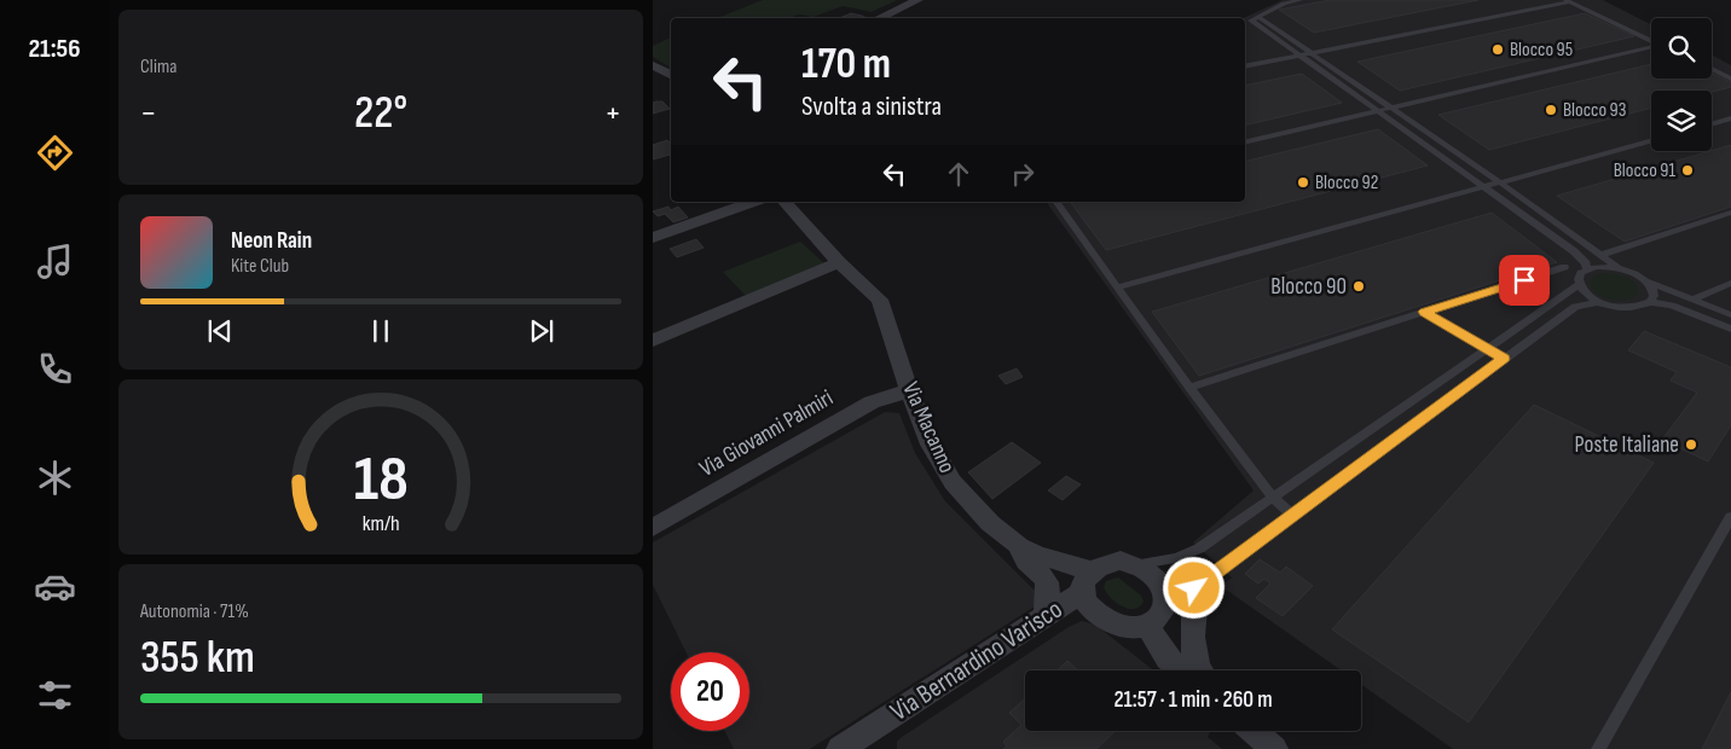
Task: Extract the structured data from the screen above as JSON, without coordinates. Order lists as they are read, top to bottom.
{
  "streets": {
    "street": ["Via Macanno", "Via Giovanni Palmiri", "Via Bernardino Varisco"]
  },
  "crossings": [
    ["Via Macanno", "Via Giovanni Palmiri"],
    ["Via Macanno", "Via Bernardino Varisco"]
  ],
  "places": [
    "Blocco 95",
    "Blocco 93",
    "Blocco 91",
    "Blocco 92",
    "Blocco 90",
    "Poste Italiane"
  ],
  "page": {
    "tabs": "21:56",
    "tile": [
      "Clima",
      ["Autonomia · 71%", "355 km"]
    ],
    "turn": ["170 m", "Svolta a sinistra"],
    "heat": ["−", "22°", "+"],
    "song": ["Neon Rain", "Kite Club"],
    "limit": "20",
    "trip": "21:57 · 1 min · 260 m",
    "gauge": ["18", "km/h"]
  }
}
